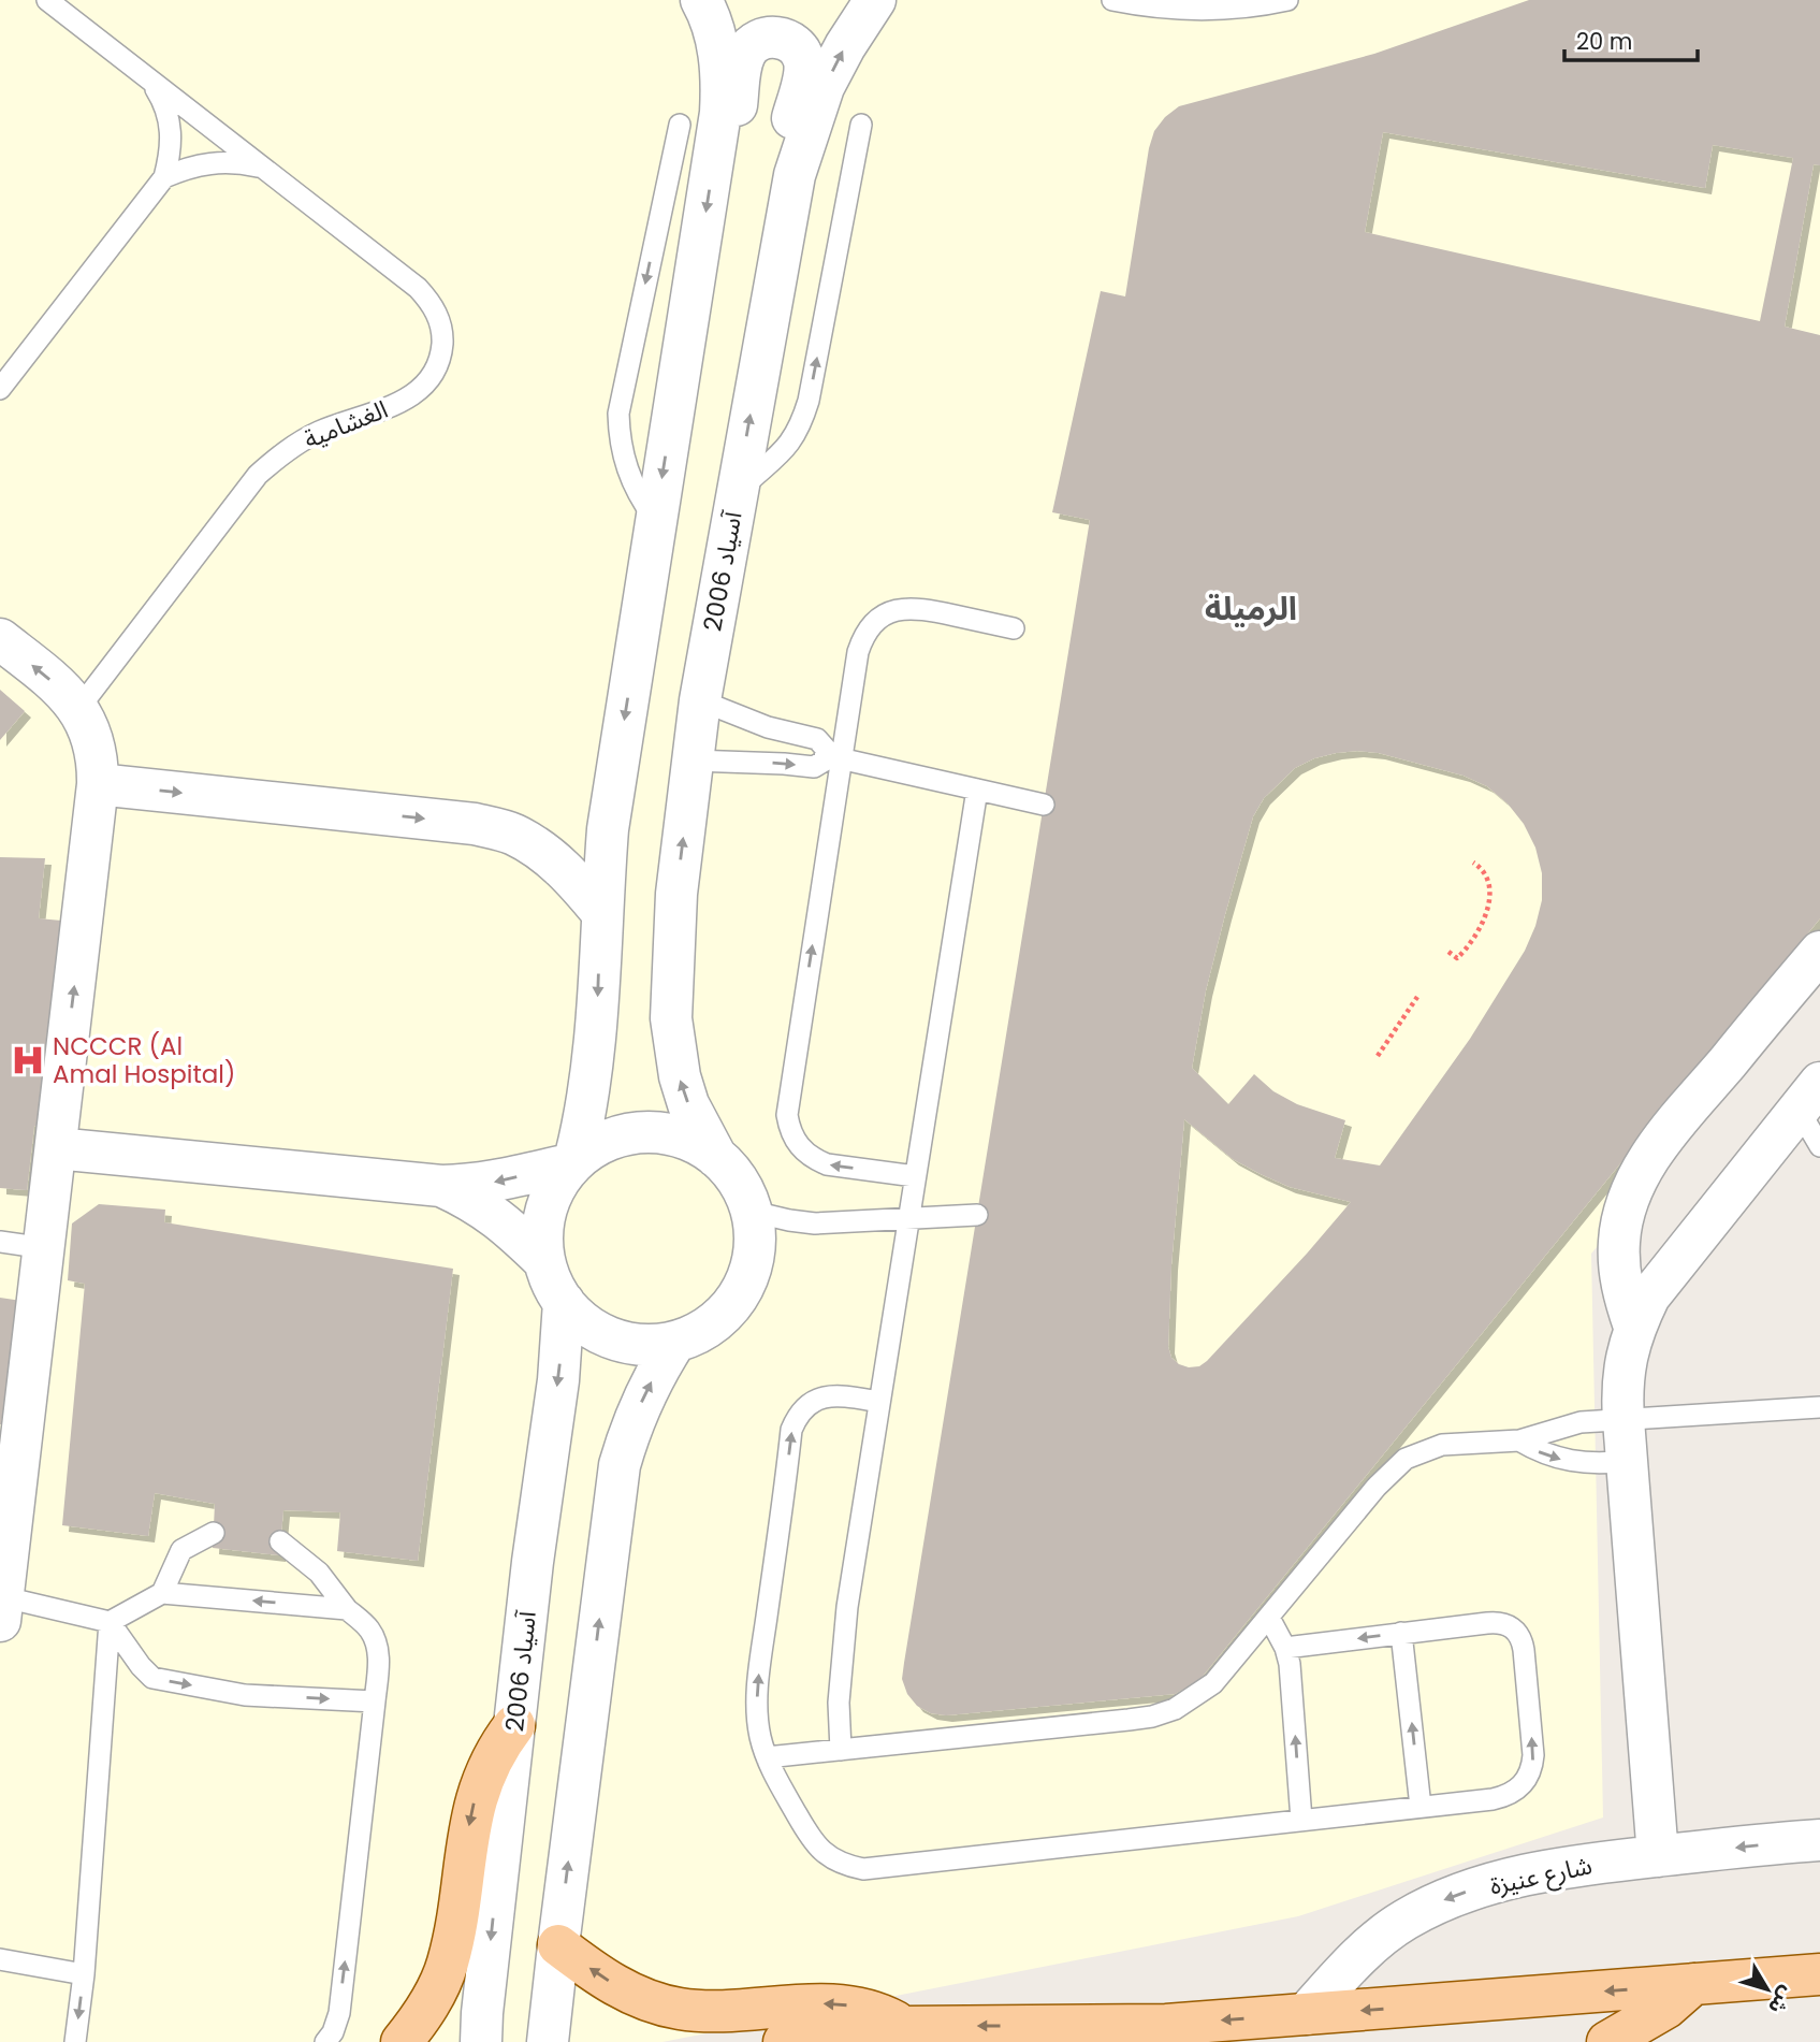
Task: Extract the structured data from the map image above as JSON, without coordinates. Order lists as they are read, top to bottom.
{
  "streets": {
    "street": ["آسياد 2006", "شارع عنيزة"],
    "lane": ["الغشامية"]
  },
  "one_way": ["شارع عنيزة"],
  "districts": ["الرميلة"],
  "places": {
    "hospital": ["NCCCR (Al Amal Hospital)"]
  },
  "scale_bar": "20 m",
  "north": "bottom right"
}
